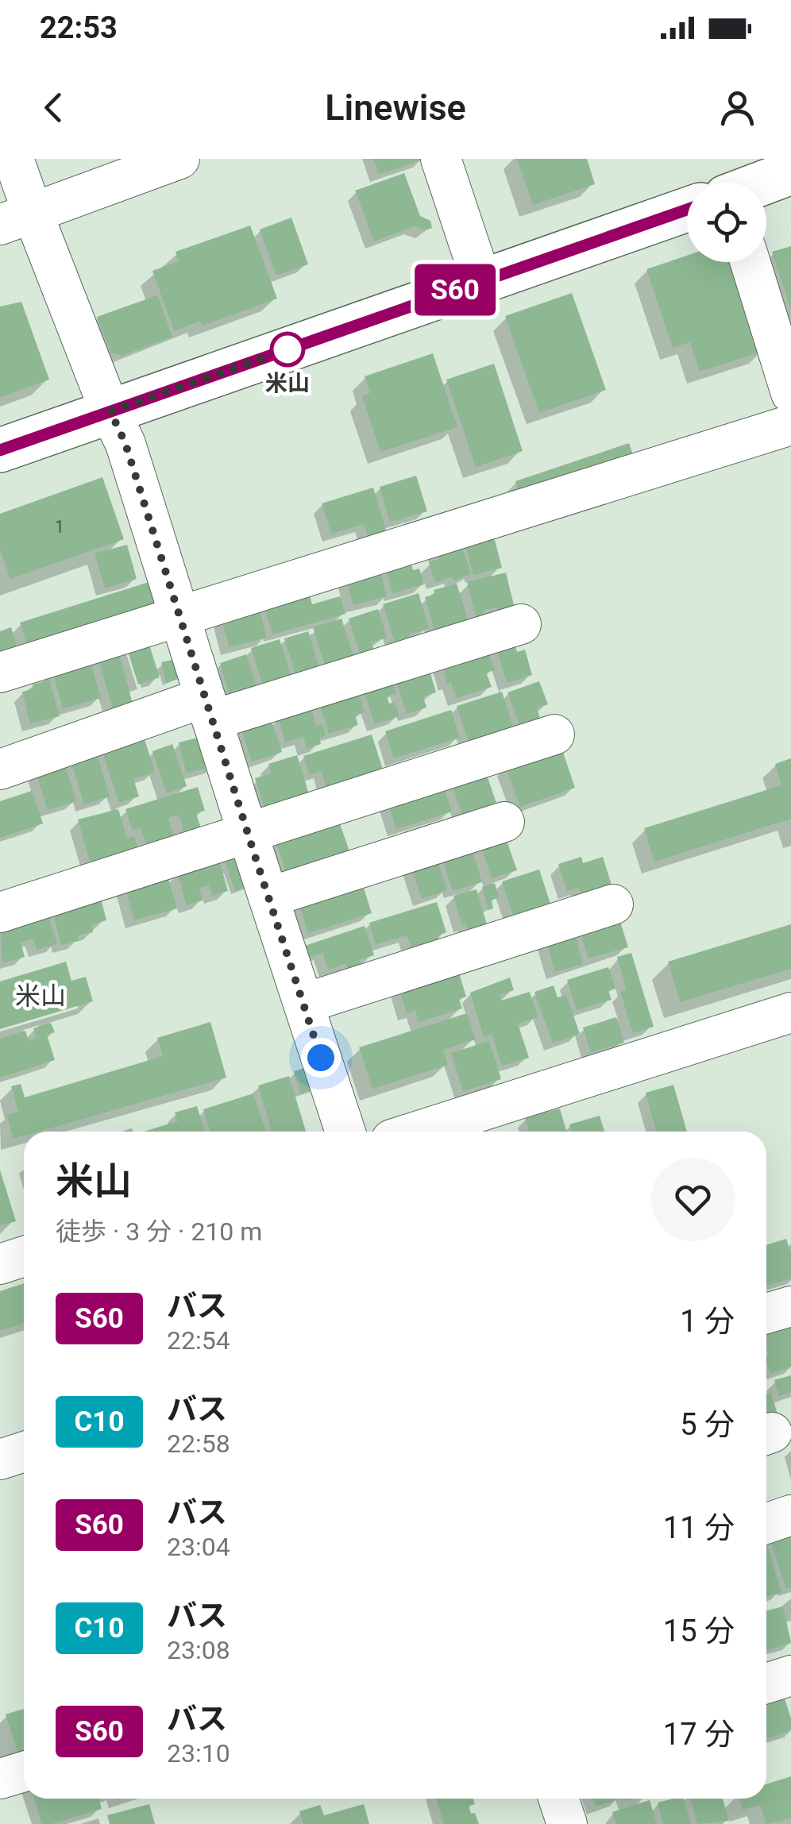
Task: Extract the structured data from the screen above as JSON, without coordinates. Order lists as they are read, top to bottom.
{
  "districts": ["米山"],
  "places": ["米山"],
  "lines": ["bus line S60"],
  "house_numbers": ["1"],
  "page": {
    "status": "22:53",
    "header": "Linewise",
    "on_map": "S60",
    "heading": ["米山", "徒歩 · 3 分 · 210 m"],
    "list": [
      {
        "mark": "S60",
        "name": "バス",
        "note": "22:54",
        "value": "1 分"
      },
      {
        "mark": "C10",
        "name": "バス",
        "note": "22:58",
        "value": "5 分"
      },
      {
        "mark": "S60",
        "name": "バス",
        "note": "23:04",
        "value": "11 分"
      },
      {
        "mark": "C10",
        "name": "バス",
        "note": "23:08",
        "value": "15 分"
      },
      {
        "mark": "S60",
        "name": "バス",
        "note": "23:10",
        "value": "17 分"
      }
    ]
  }
}
